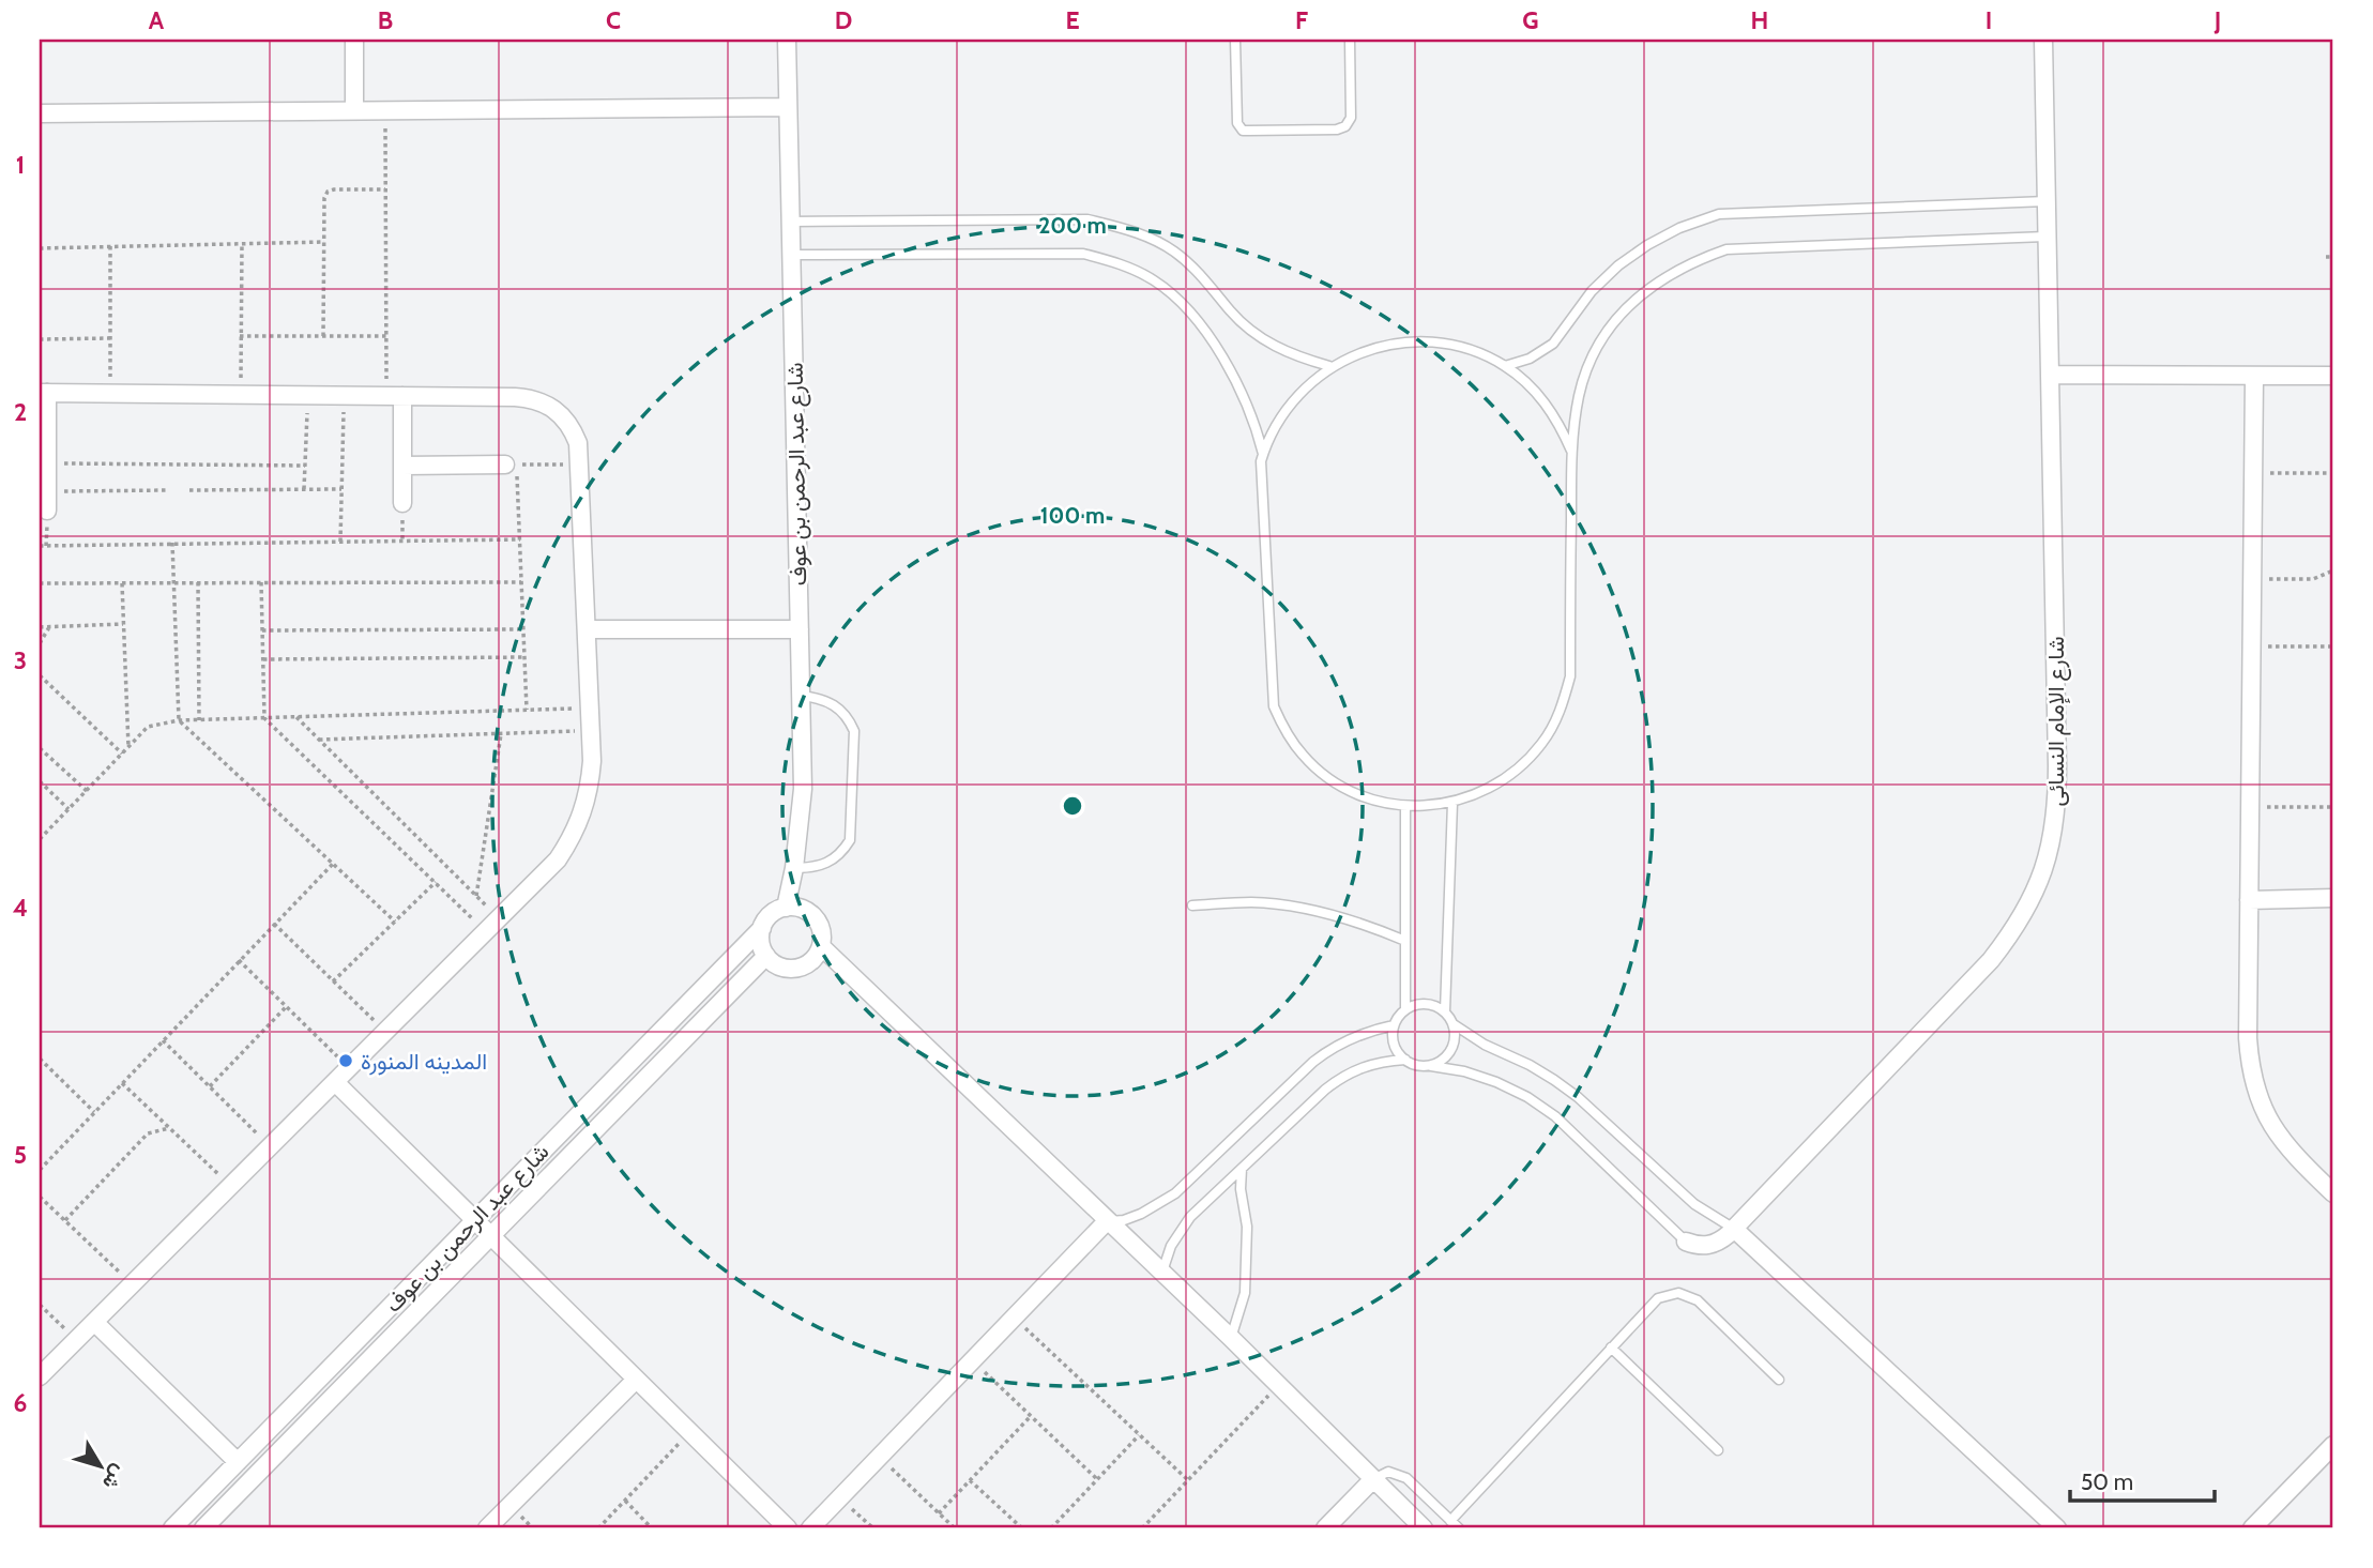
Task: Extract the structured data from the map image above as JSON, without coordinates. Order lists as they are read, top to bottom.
{
  "streets": {
    "street": ["شارع عبد الرحمن بن عوف", "شارع الإمام النسائى"]
  },
  "places": ["المدينه المنورة"],
  "scale_bar": "50 m",
  "north": "bottom right",
  "grid": {
    "columns": [
      "A",
      "B",
      "C",
      "D",
      "E",
      "F",
      "G",
      "H",
      "I",
      "J"
    ],
    "rows": [
      "1",
      "2",
      "3",
      "4",
      "5",
      "6"
    ]
  },
  "rings": ["200 m", "100 m"]
}
